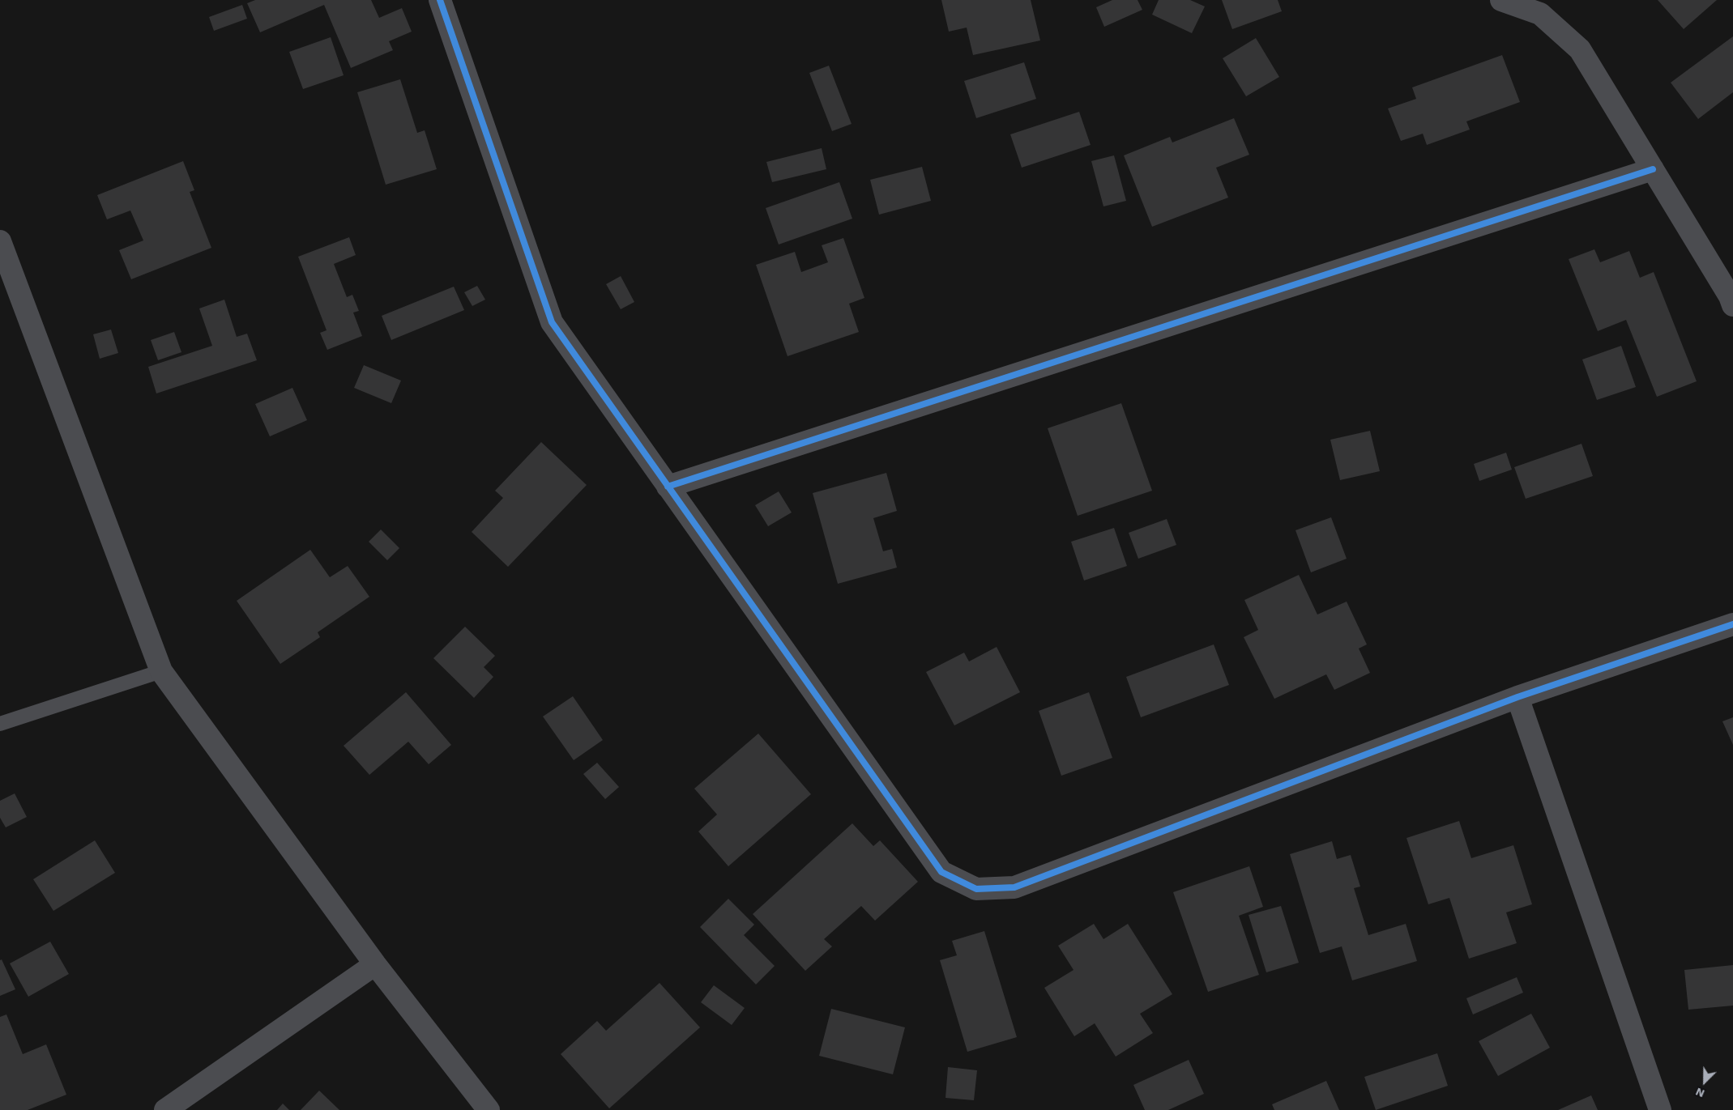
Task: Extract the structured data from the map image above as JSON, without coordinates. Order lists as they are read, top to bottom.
{
  "north": "bottom left"
}
